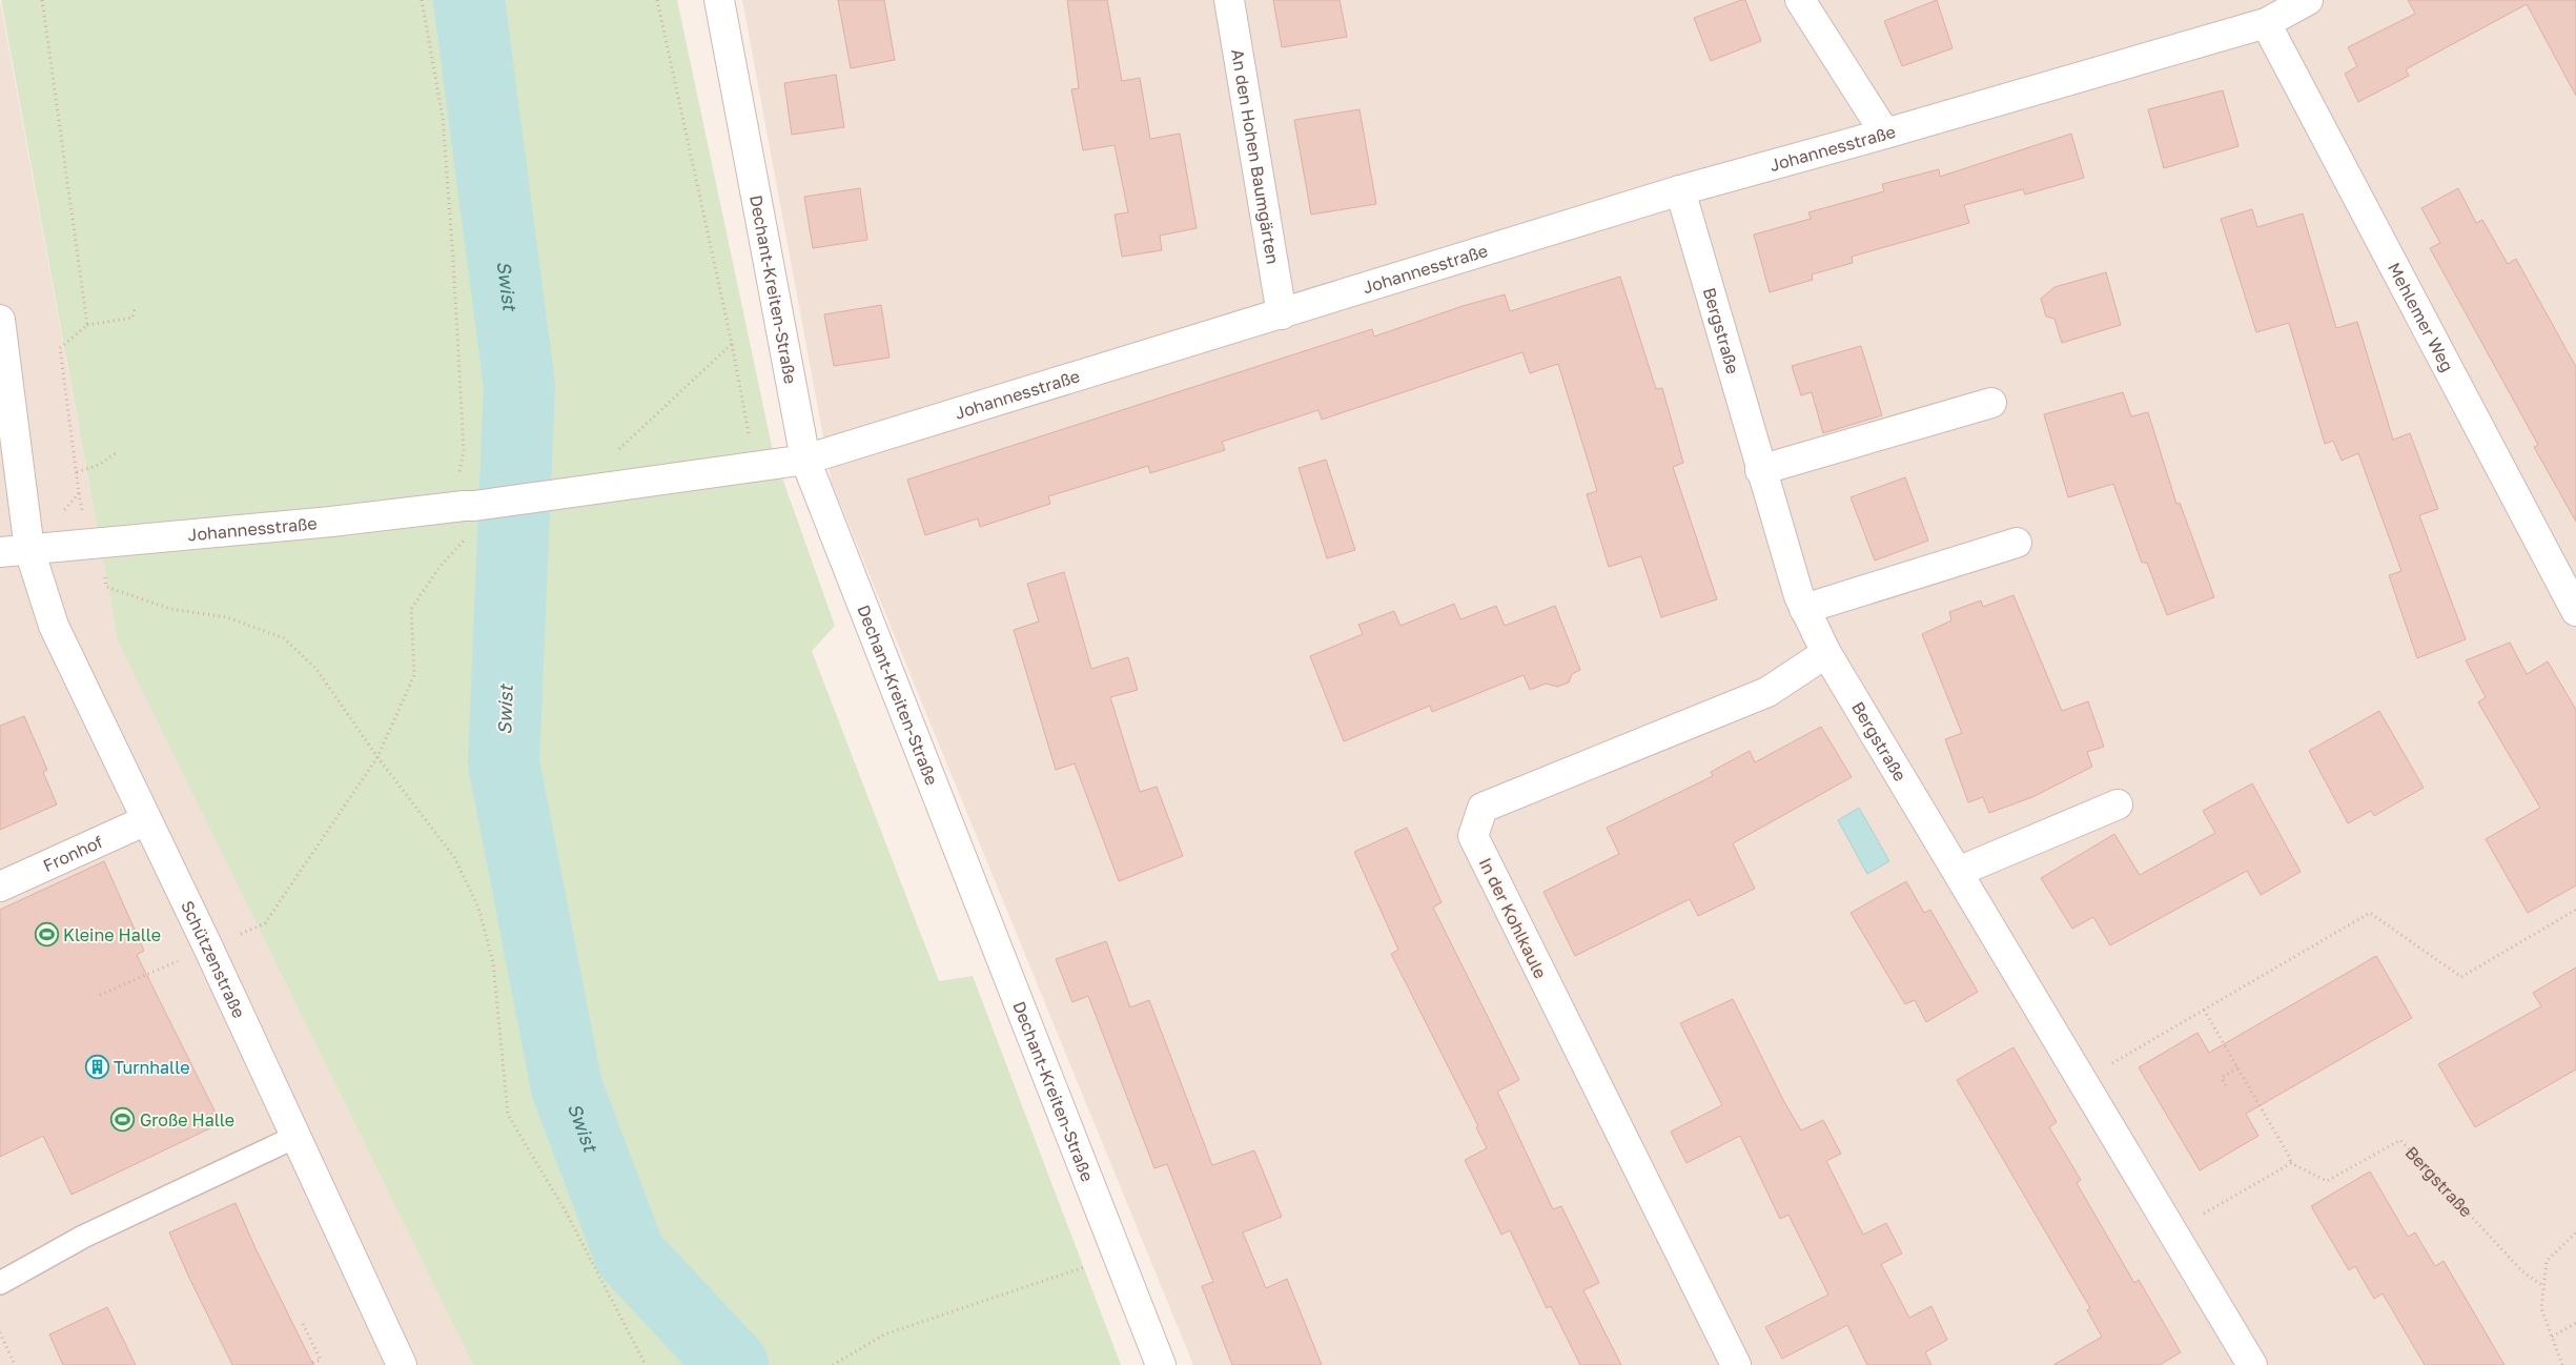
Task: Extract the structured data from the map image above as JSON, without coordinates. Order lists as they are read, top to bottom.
{
  "streets": {
    "street": [
      "Johannesstraße",
      "An den Hohen Baumgärten",
      "Dechant-Kreiten-Straße",
      "Mehlemer Weg",
      "Bergstraße",
      "Fronhof",
      "In der Kohlkaule",
      "Schützenstraße"
    ]
  },
  "crossings": [
    ["Johannesstraße", "An den Hohen Baumgärten"],
    ["Johannesstraße", "Dechant-Kreiten-Straße"],
    ["Johannesstraße", "Mehlemer Weg"],
    ["Johannesstraße", "Bergstraße"],
    ["Johannesstraße", "Schützenstraße"],
    ["Bergstraße", "In der Kohlkaule"],
    ["Fronhof", "Schützenstraße"]
  ],
  "water": ["Swist"],
  "places": {
    "sports": ["Kleine Halle", "Große Halle"],
    "building": ["Turnhalle"]
  }
}
